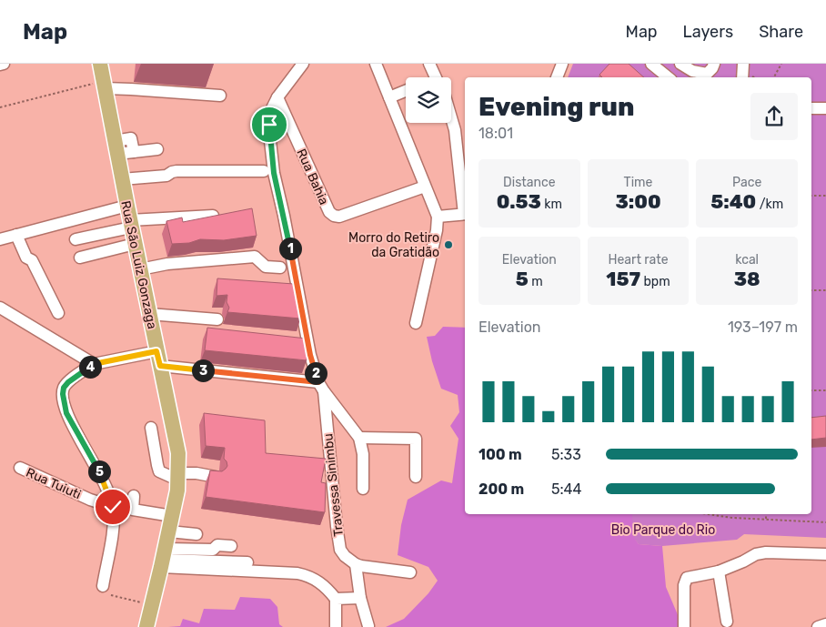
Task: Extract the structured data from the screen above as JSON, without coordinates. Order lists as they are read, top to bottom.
{
  "streets": {
    "main road": ["Rua São Luiz Gonzaga"],
    "street": ["Rua Bahia", "Rua Tuiuti", "Travessa Sinimbu"]
  },
  "parks": ["Bio Parque do Rio"],
  "places": ["Morro do Retiro da Gratidão"],
  "page": {
    "header": "Map",
    "nav": ["Map", "Layers", "Share"],
    "heading": ["Evening run", "18:01"],
    "stats": [
      ["Distance", "0.53 km"],
      ["Time", "3:00"],
      ["Pace", "5:40 /km"],
      ["Elevation", "5 m"],
      ["Heart rate", "157 bpm"],
      ["kcal", "38"]
    ],
    "pins": [
      "1",
      "4",
      "3",
      "2",
      "5"
    ],
    "chart": ["Elevation", "193–197 m"],
    "list": [
      {
        "name": "100 m",
        "note": "5:33"
      },
      {
        "name": "200 m",
        "note": "5:44"
      }
    ]
  }
}
